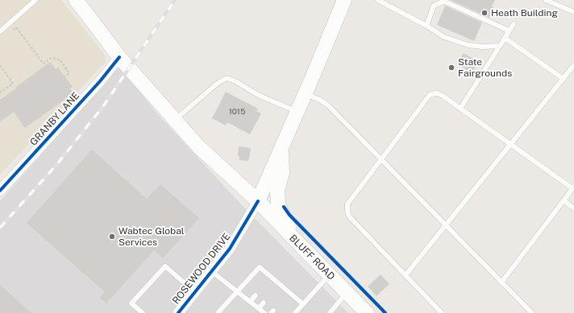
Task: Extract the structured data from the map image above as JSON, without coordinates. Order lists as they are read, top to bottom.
{
  "streets": {
    "main road": ["BLUFF ROAD", "ROSEWOOD DRIVE"],
    "street": ["GRANBY LANE"]
  },
  "crossings": [
    ["GRANBY LANE", "BLUFF ROAD"],
    ["BLUFF ROAD", "ROSEWOOD DRIVE"]
  ],
  "places": ["Heath Building", "State Fairgrounds", "Wabtec Global Services"],
  "house_numbers": ["1015"]
}
